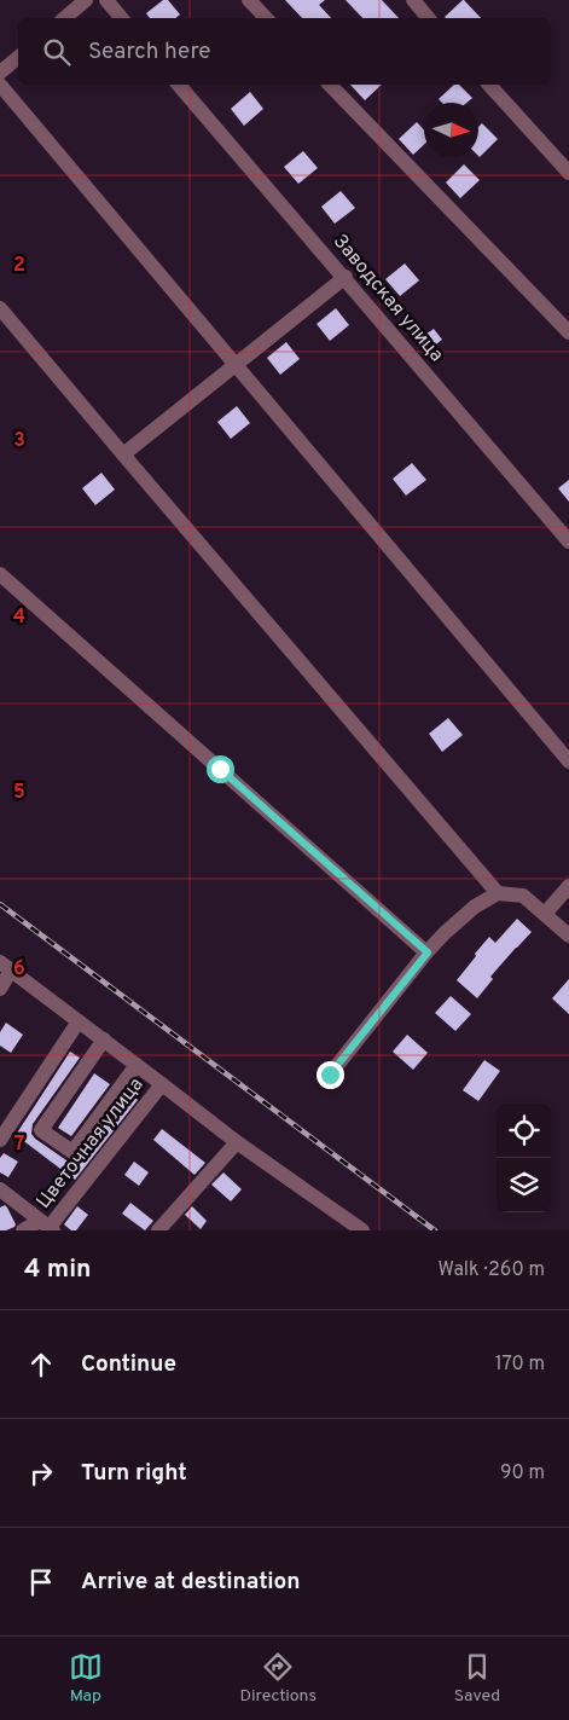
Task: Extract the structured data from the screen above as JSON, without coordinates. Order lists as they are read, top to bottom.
{
  "streets": {
    "street": ["Заводская улица", "Цветочная улица"]
  },
  "north": "right",
  "page": {
    "search": "Search here",
    "heading": ["4 min", "Walk · 260 m"],
    "list": [
      ["Continue", "170 m"],
      ["Turn right", "90 m"],
      "Arrive at destination"
    ],
    "nav": ["Map", "Directions", "Saved"]
  },
  "grid": {
    "rows": [
      "2",
      "3",
      "4",
      "5",
      "6",
      "7"
    ]
  }
}
